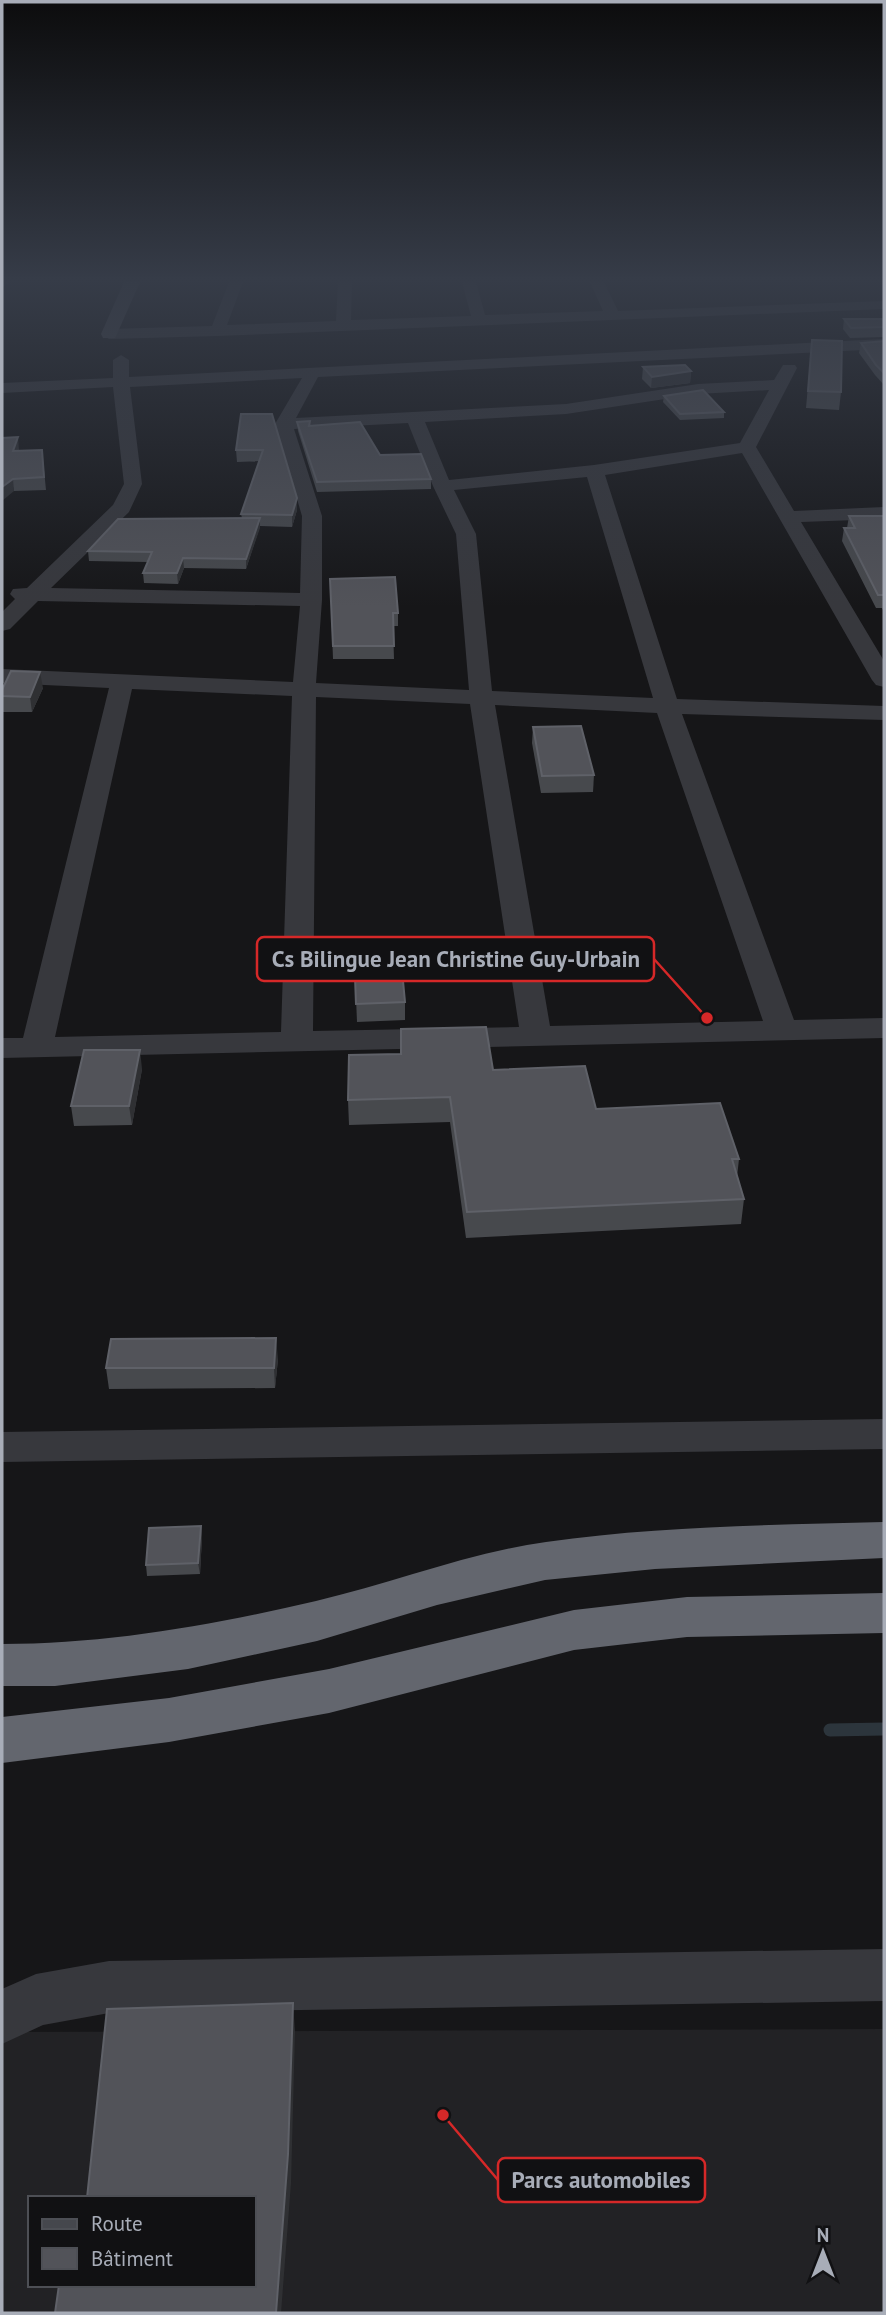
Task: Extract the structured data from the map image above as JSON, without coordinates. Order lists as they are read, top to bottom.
{
  "places": ["Cs Bilingue Jean Christine Guy-Urbain", "Parcs automobiles"],
  "legend": ["Route", "Bâtiment"],
  "north": "top"
}
